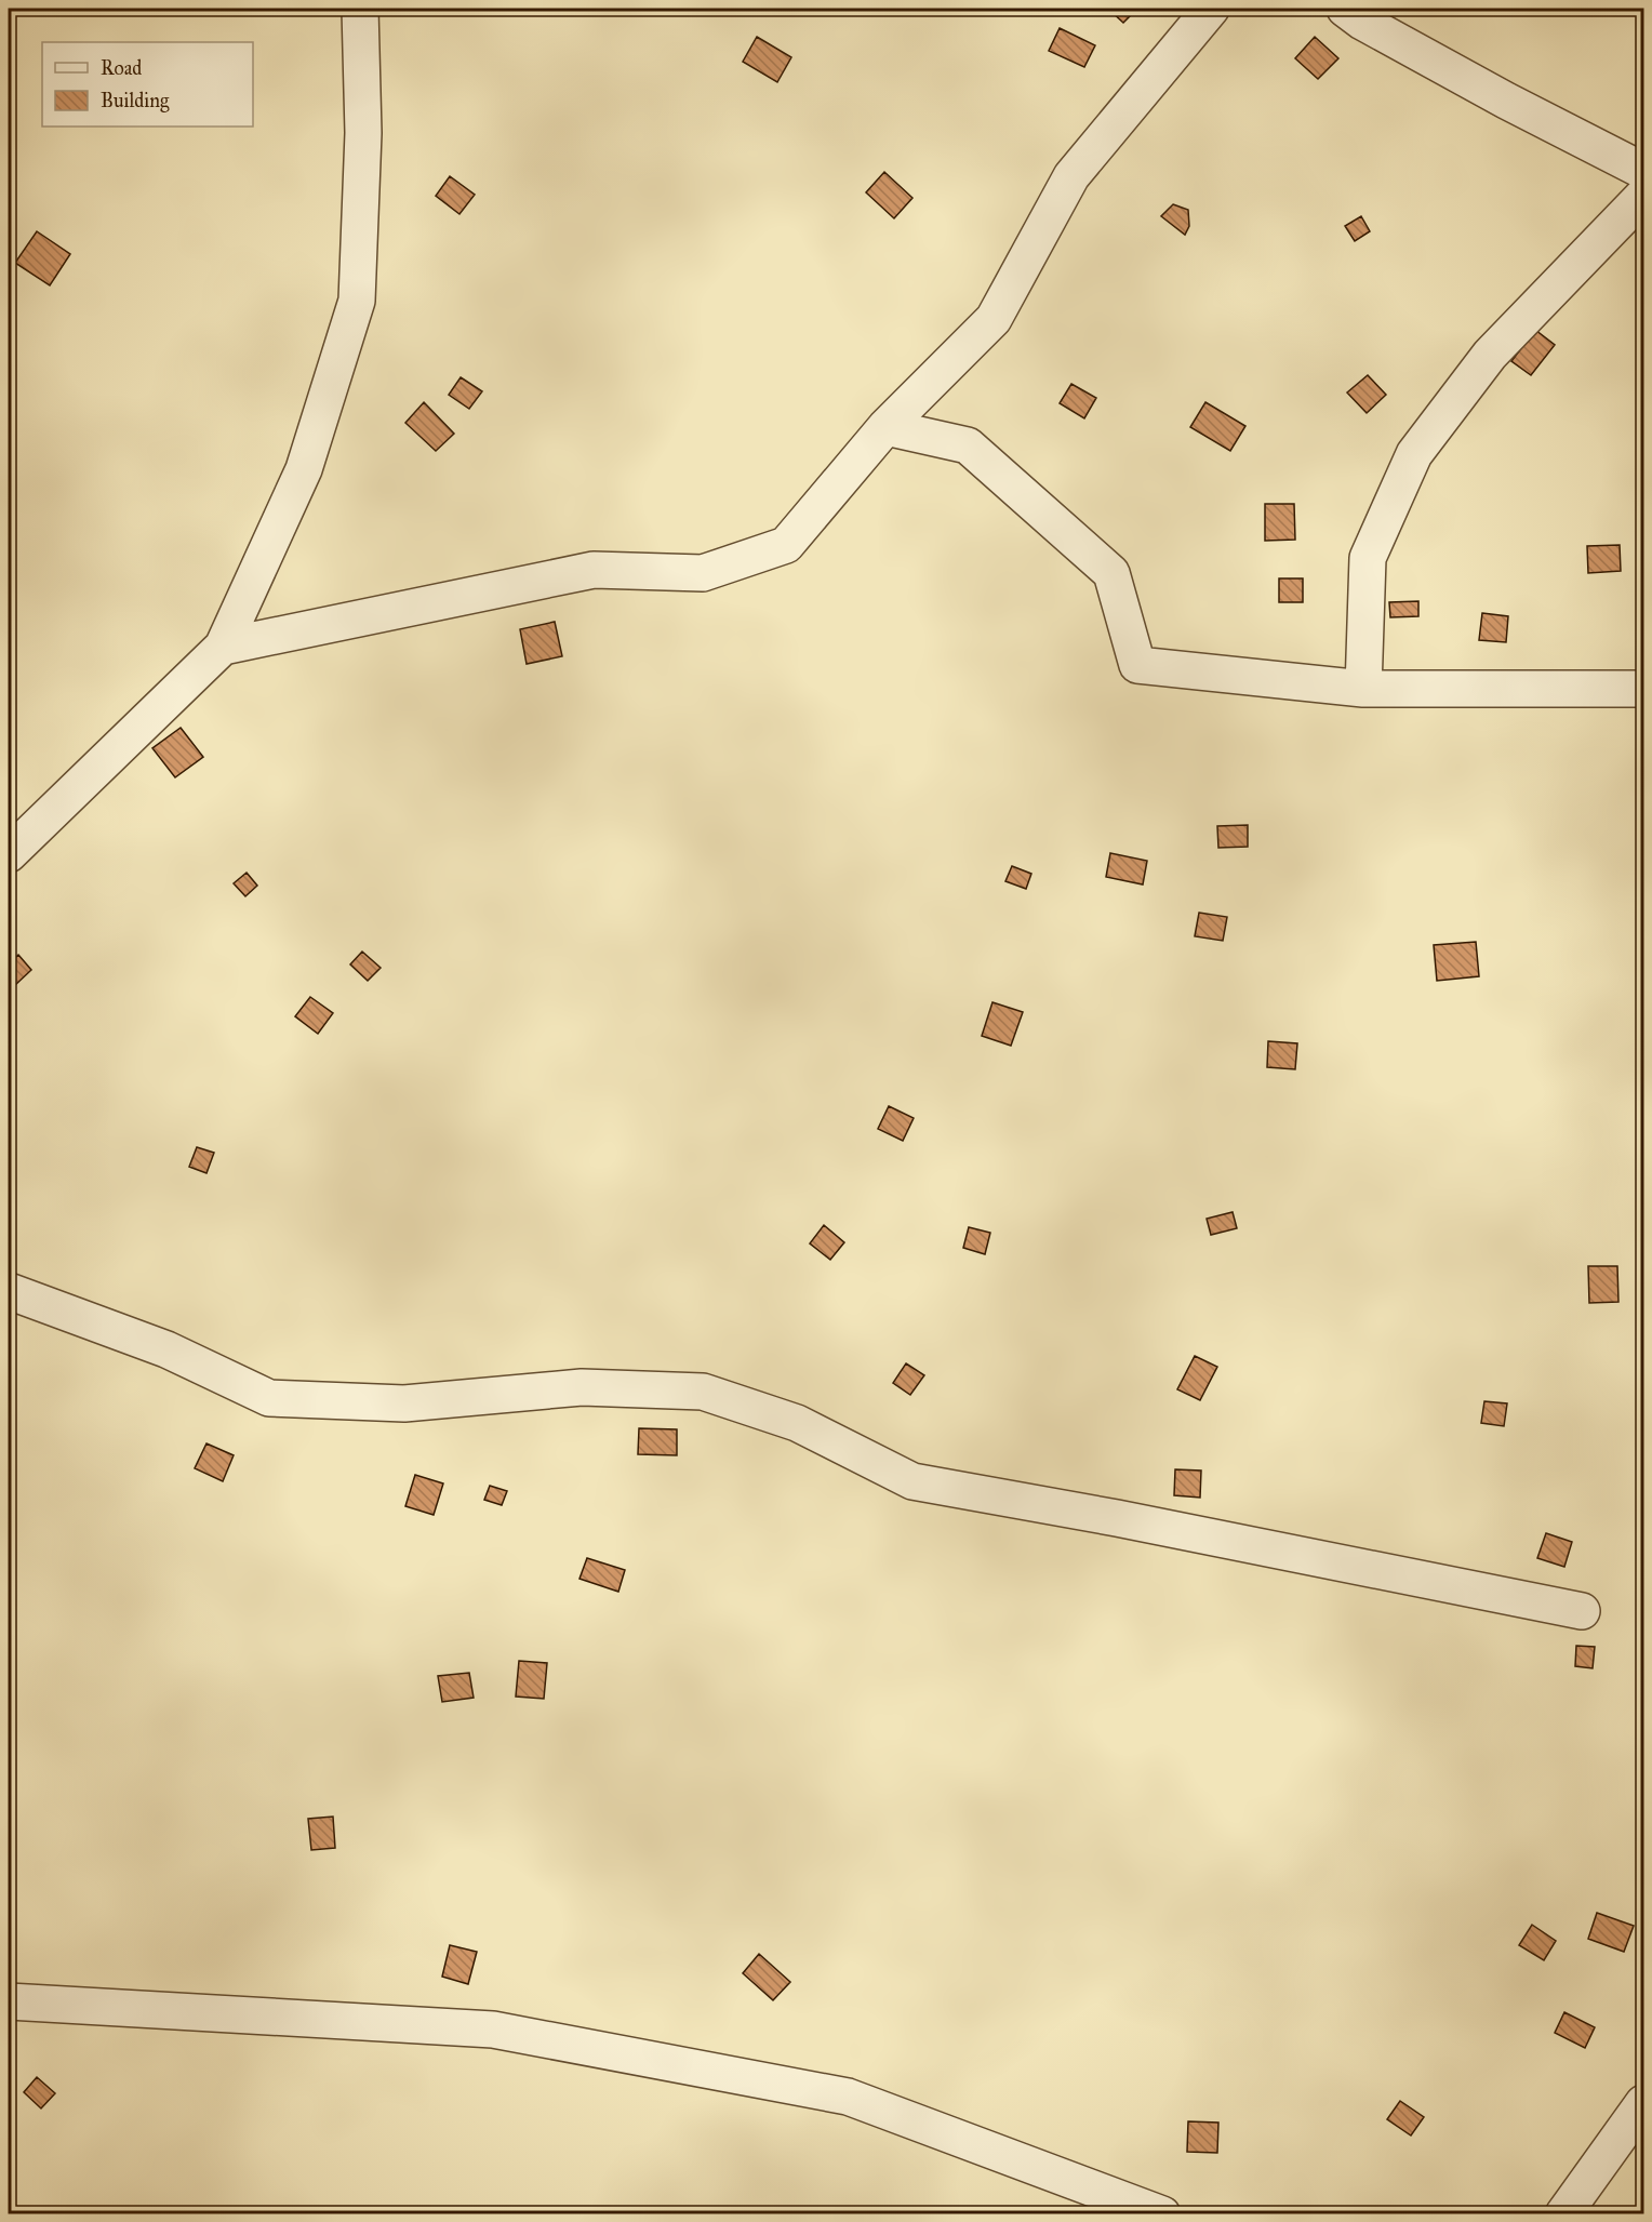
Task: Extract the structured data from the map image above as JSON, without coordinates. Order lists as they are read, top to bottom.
{
  "legend": ["Road", "Building"]
}
